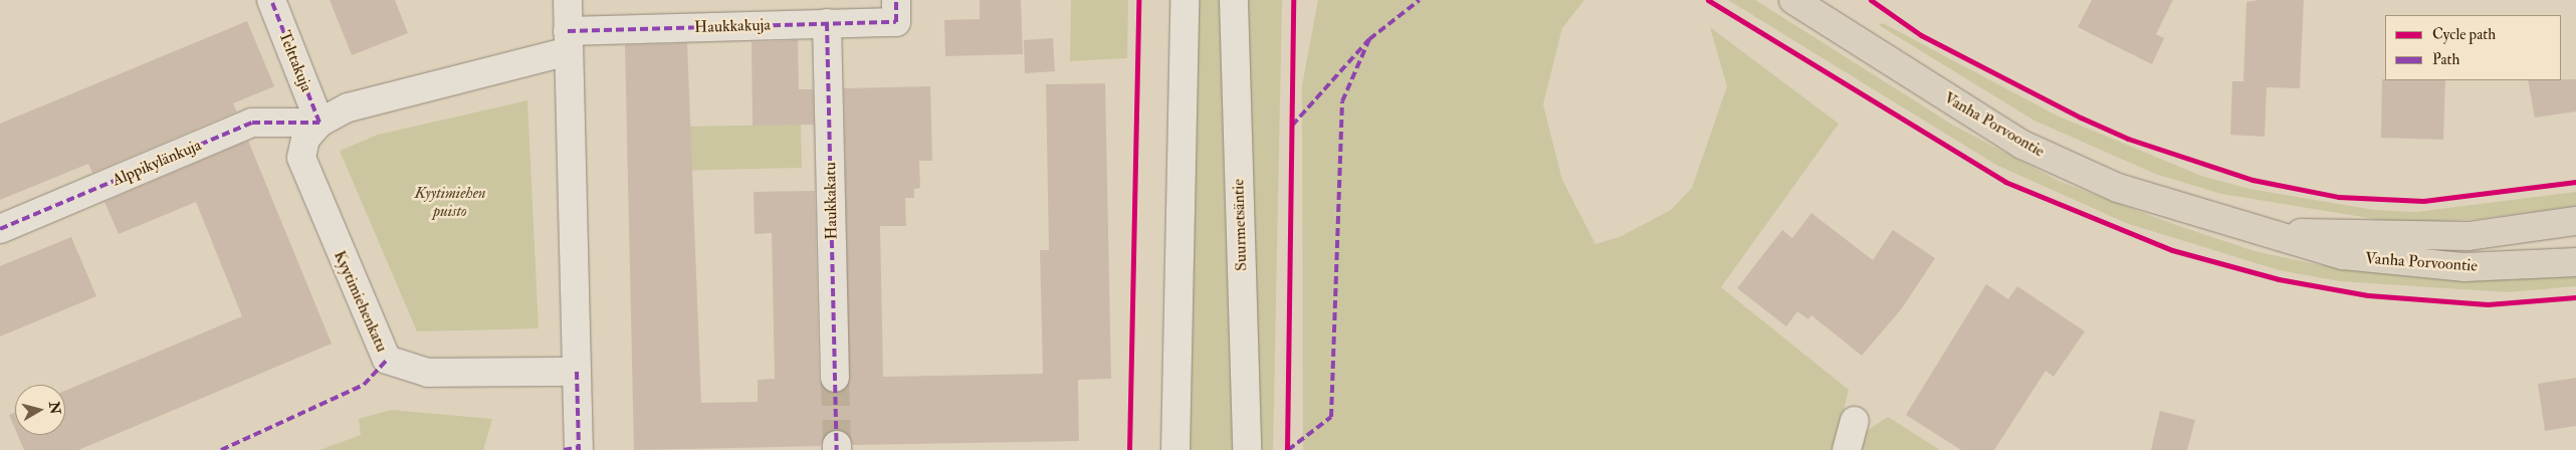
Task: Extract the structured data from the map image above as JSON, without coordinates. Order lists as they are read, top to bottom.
{
  "streets": {
    "main road": ["Vanha Porvoontie"],
    "street": [
      "Haukkakuja",
      "Telttakuja",
      "Alppikylänkuja",
      "Haukkakatu",
      "Suurmetsäntie",
      "Kyytimiehenkatu"
    ]
  },
  "crossings": [
    ["Haukkakuja", "Haukkakatu"],
    ["Telttakuja", "Alppikylänkuja"],
    ["Telttakuja", "Kyytimiehenkatu"],
    ["Alppikylänkuja", "Kyytimiehenkatu"]
  ],
  "parks": ["Kyytimiehen puisto"],
  "legend": ["Cycle path", "Path"],
  "north": "right"
}
